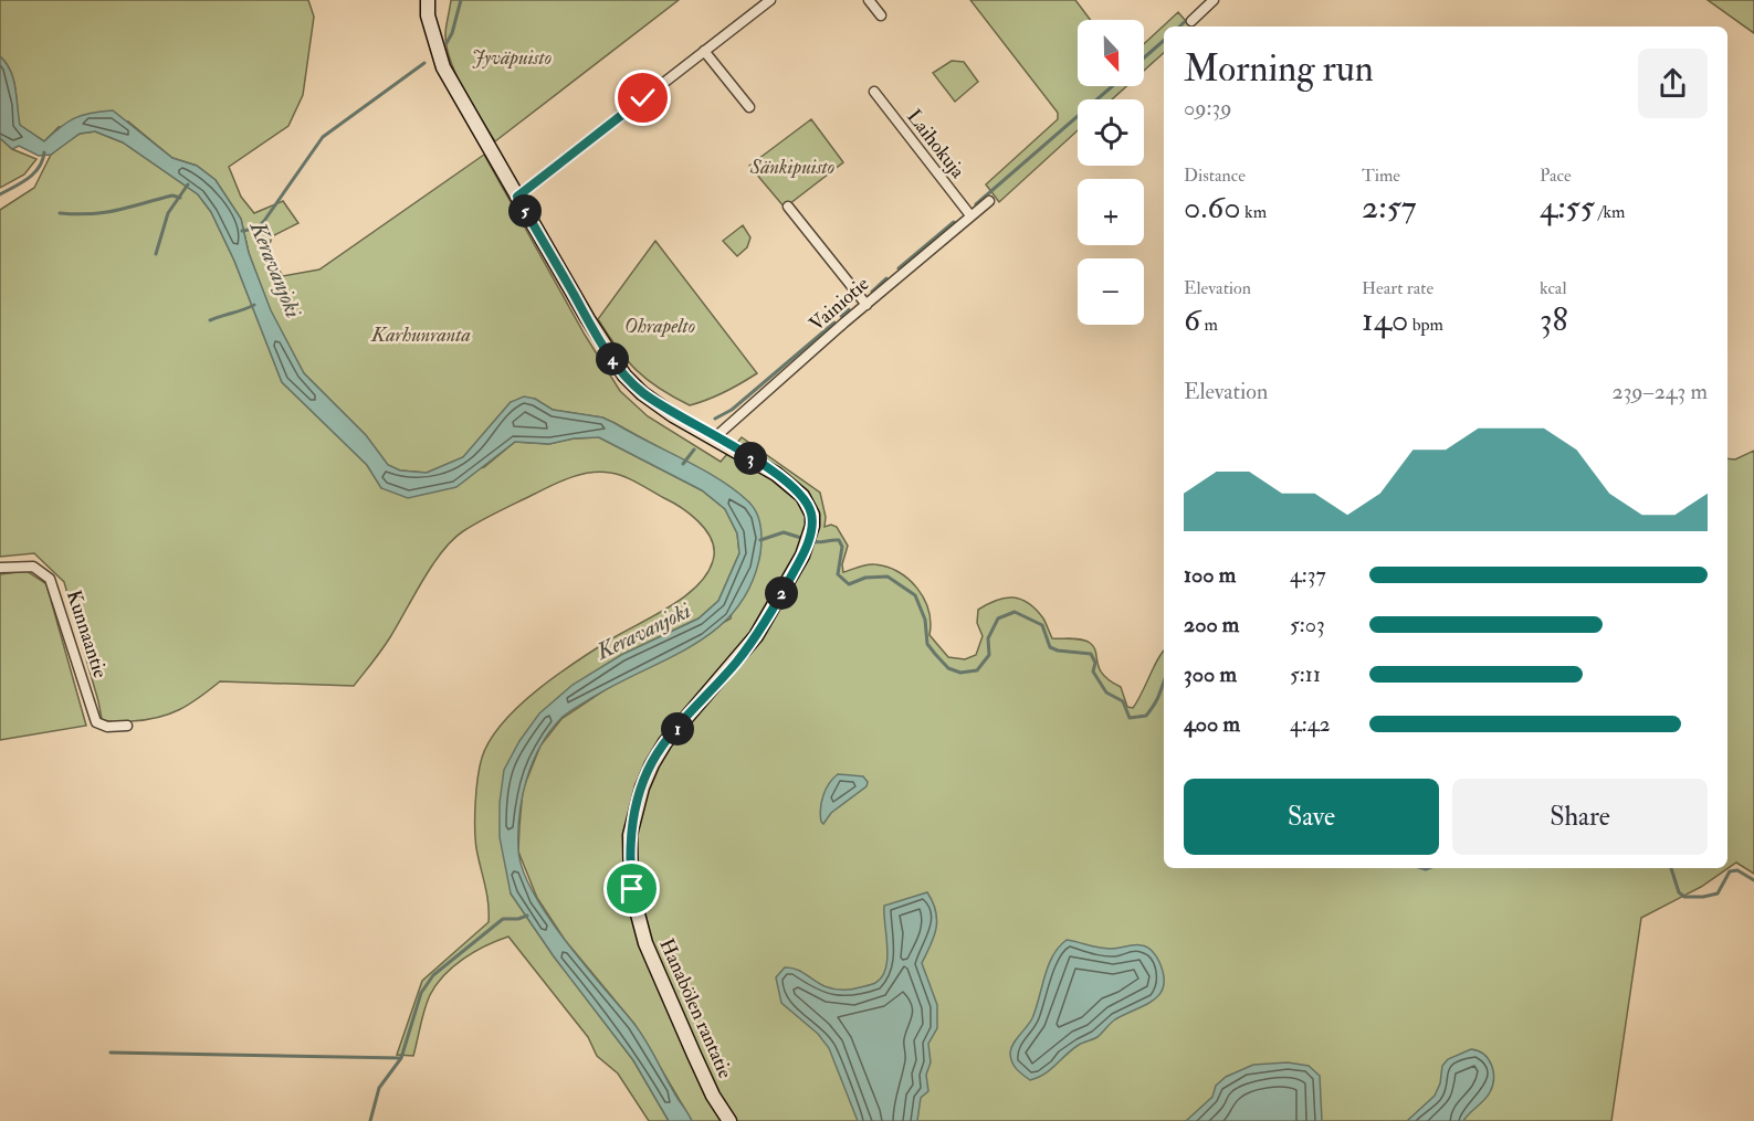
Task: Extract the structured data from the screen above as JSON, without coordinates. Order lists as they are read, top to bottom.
{
  "streets": {
    "street": [
      "Laihokuja",
      "Vainiotie",
      "Kunnaantie",
      "Hanabölen rantatie"
    ]
  },
  "crossings": [
    ["Laihokuja", "Vainiotie"],
    ["Vainiotie", "Hanabölen rantatie"]
  ],
  "water": ["Keravanjoki"],
  "parks": [
    "Jyväpuisto",
    "Sänkipuisto",
    "Ohrapelto",
    "Karhunranta"
  ],
  "north": "bottom",
  "page": {
    "map_buttons": ["+", "−"],
    "heading": ["Morning run", "09:39"],
    "stats": [
      ["Distance", "0.60 km"],
      ["Time", "2:57"],
      ["Pace", "4:55 /km"],
      ["Elevation", "6 m"],
      ["Heart rate", "140 bpm"],
      ["kcal", "38"]
    ],
    "pins": [
      "5",
      "4",
      "3",
      "2",
      "1"
    ],
    "chart": ["Elevation", "239–243 m"],
    "list": [
      {
        "name": "100 m",
        "note": "4:37"
      },
      {
        "name": "200 m",
        "note": "5:03"
      },
      {
        "name": "300 m",
        "note": "5:11"
      },
      {
        "name": "400 m",
        "note": "4:42"
      }
    ],
    "buttons": ["Save", "Share"]
  }
}
